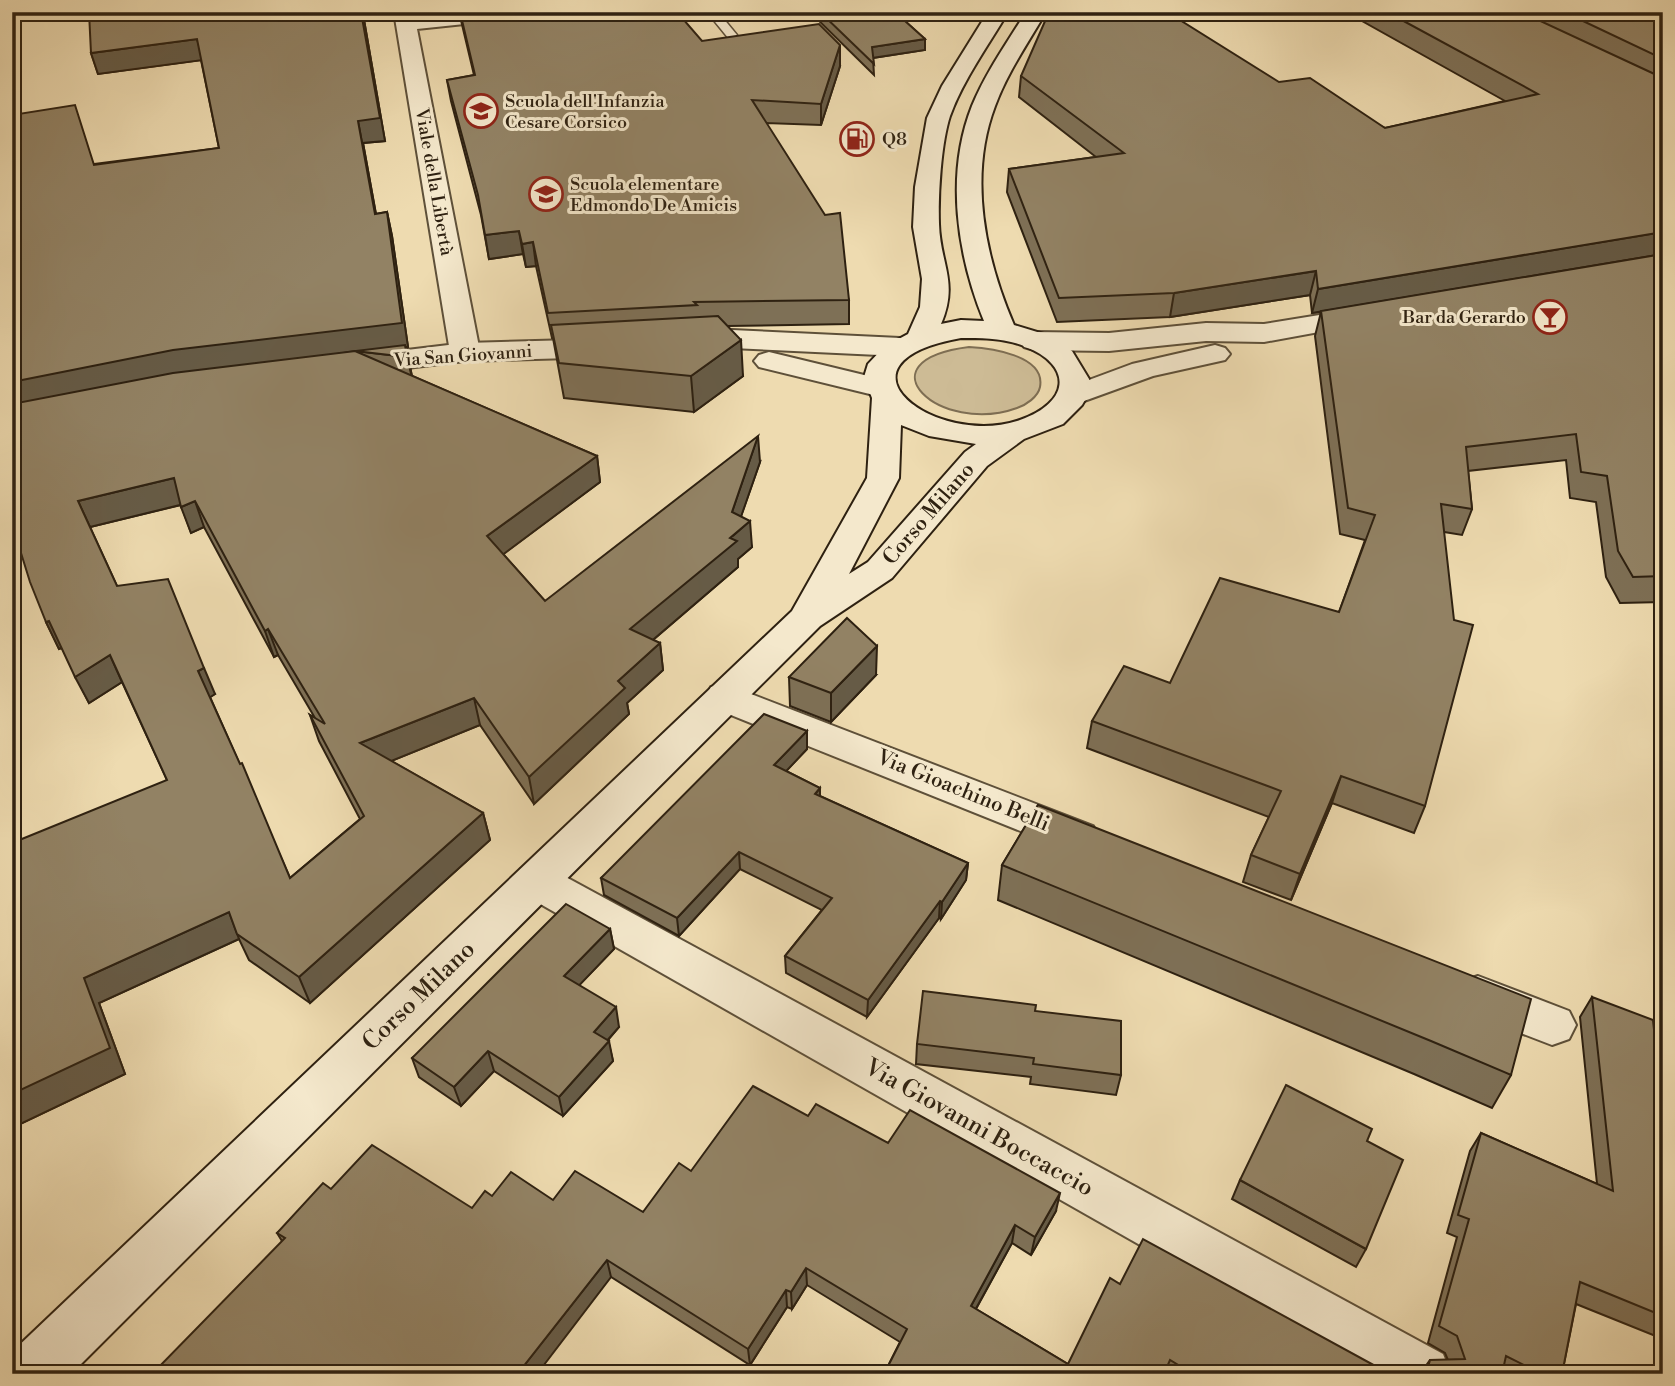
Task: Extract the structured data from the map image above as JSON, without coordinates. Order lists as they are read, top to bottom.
{
  "streets": {
    "main road": [
      "Viale della Libertà",
      "Via San Giovanni",
      "Corso Milano",
      "Via Gioachino Belli",
      "Via Giovanni Boccaccio"
    ]
  },
  "crossings": [
    ["Viale della Libertà", "Via San Giovanni"],
    ["Via San Giovanni", "Corso Milano"],
    ["Corso Milano", "Via Gioachino Belli"],
    ["Corso Milano", "Via Giovanni Boccaccio"]
  ],
  "places": {
    "school or university": ["Scuola dell'Infanzia Cesare Corsico", "Scuola elementare Edmondo De Amicis"],
    "fuel station": ["Q8"],
    "bar": ["Bar da Gerardo"]
  }
}
